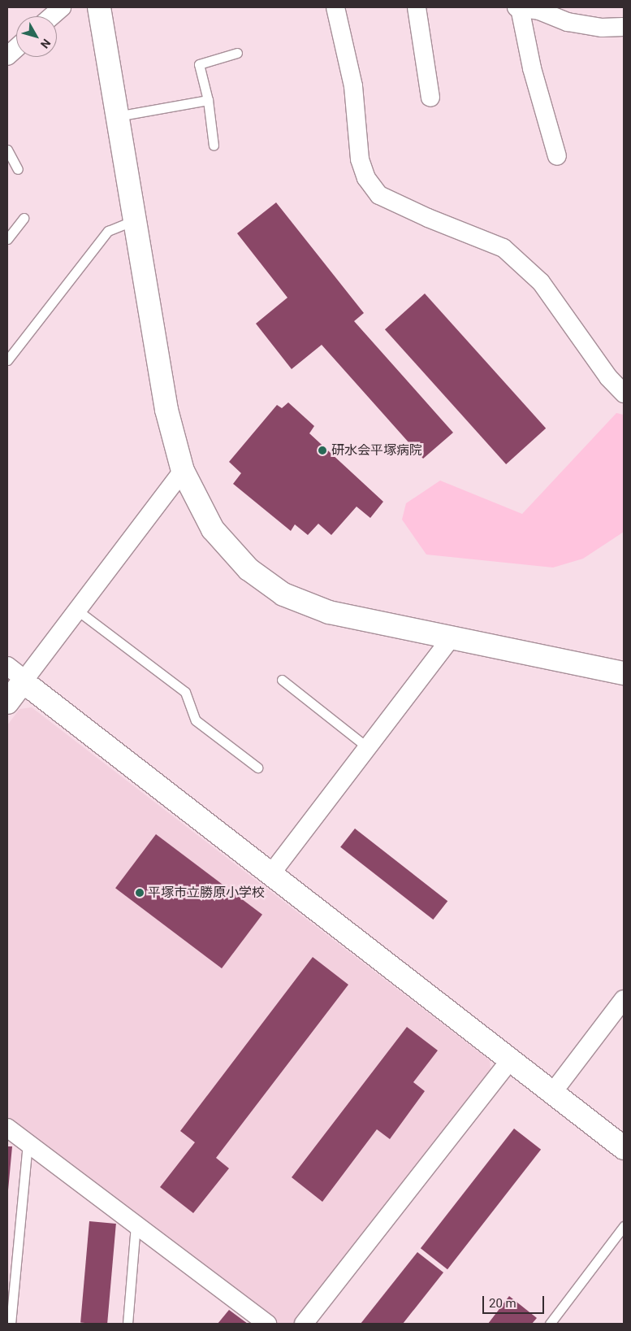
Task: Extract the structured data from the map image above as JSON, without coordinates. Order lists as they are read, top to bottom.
{
  "places": ["研水会平塚病院", "平塚市立勝原小学校"],
  "scale_bar": "20 m",
  "north": "bottom right"
}
